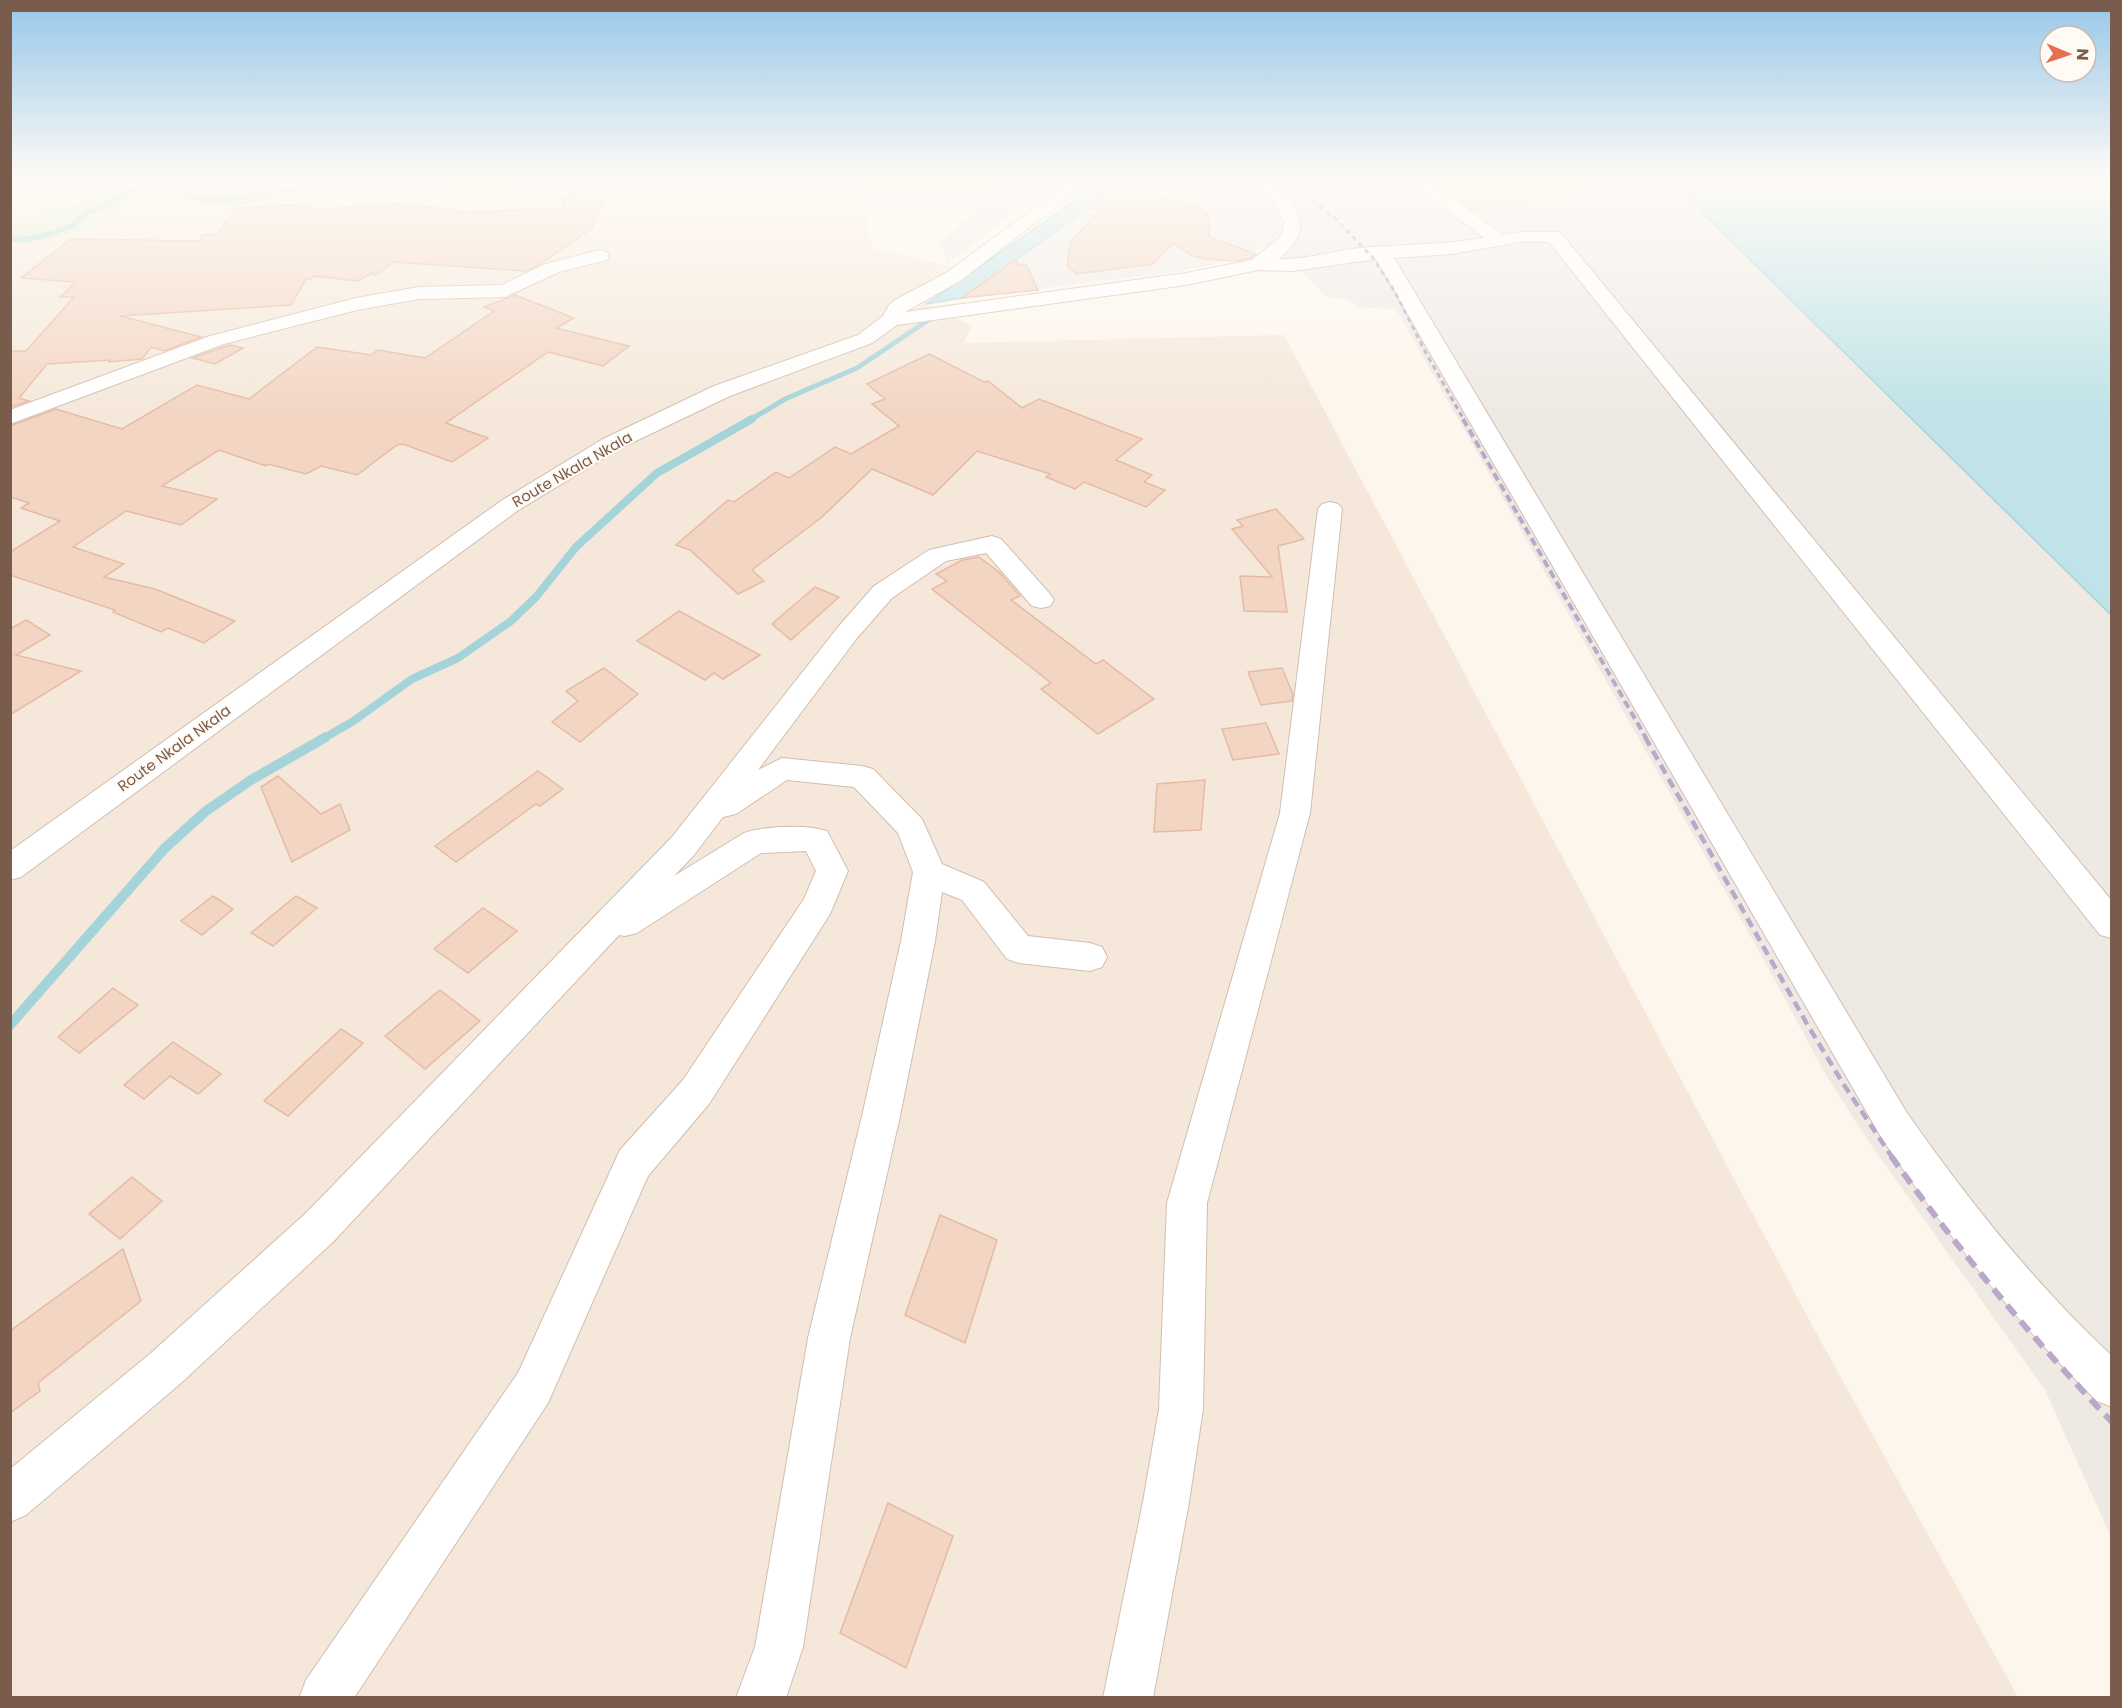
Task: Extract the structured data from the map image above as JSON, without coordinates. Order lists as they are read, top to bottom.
{
  "streets": {
    "street": ["Route Nkala Nkala"]
  },
  "north": "right"
}
